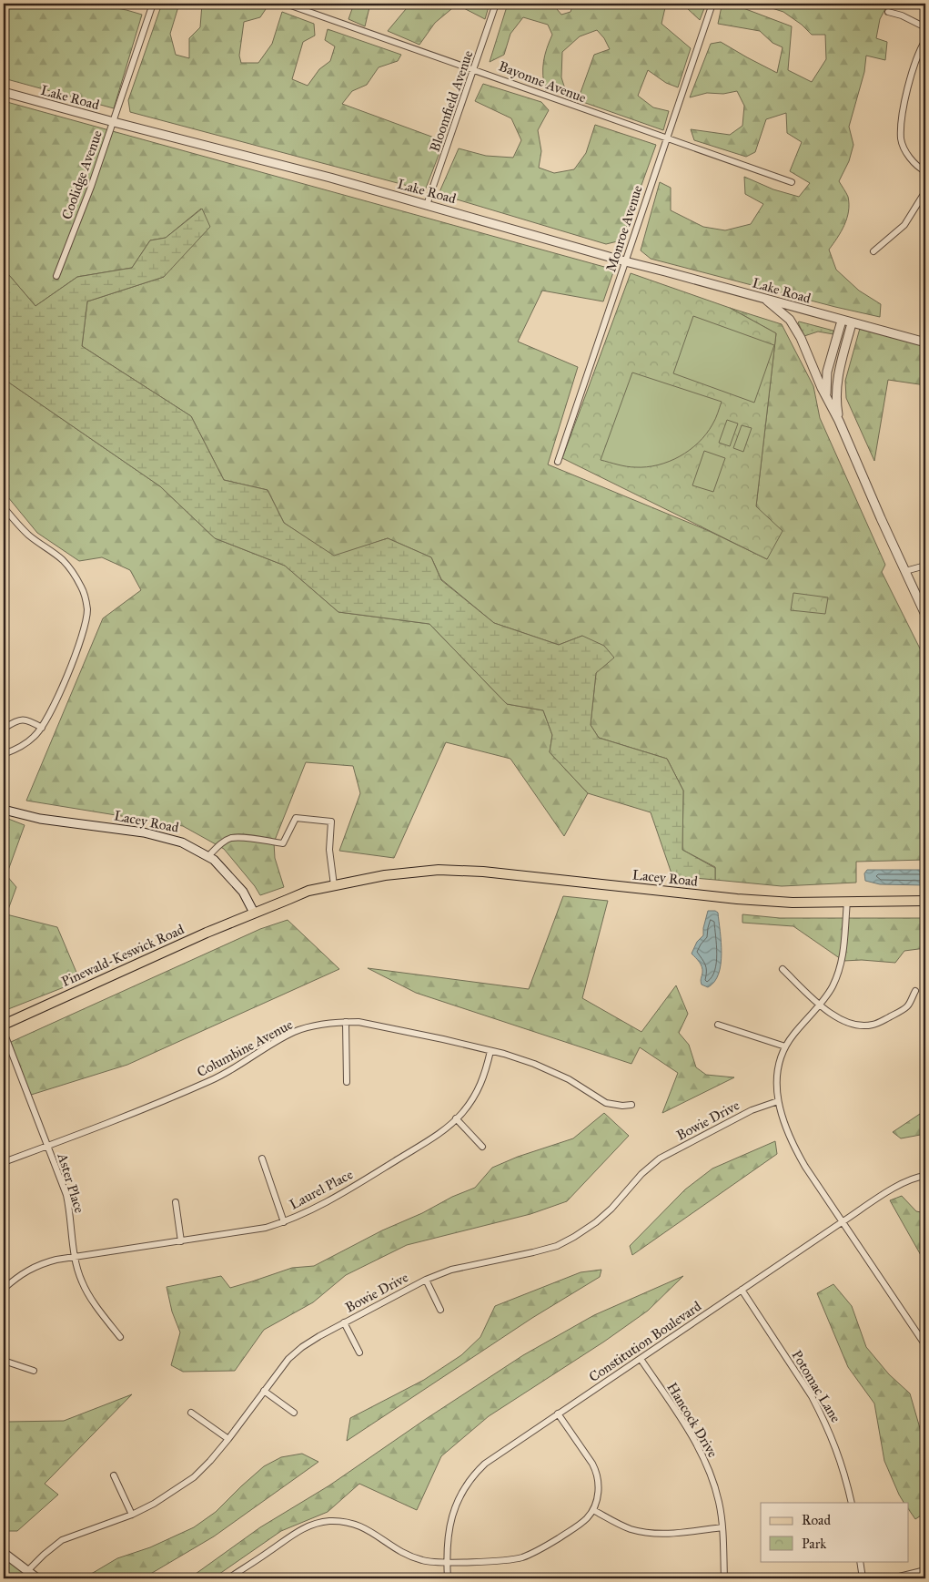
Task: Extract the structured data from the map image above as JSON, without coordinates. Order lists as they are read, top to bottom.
{
  "streets": {
    "main road": ["Lacey Road", "Pinewald-Keswick Road"],
    "street": [
      "Bayonne Avenue",
      "Lake Road",
      "Bloomfield Avenue",
      "Coolidge Avenue",
      "Monroe Avenue",
      "Columbine Avenue",
      "Bowie Drive",
      "Aster Place",
      "Laurel Place",
      "Constitution Boulevard",
      "Potomac Lane",
      "Hancock Drive"
    ]
  },
  "crossings": [
    ["Bayonne Avenue", "Bloomfield Avenue"],
    ["Bayonne Avenue", "Monroe Avenue"],
    ["Lake Road", "Bloomfield Avenue"],
    ["Lake Road", "Coolidge Avenue"],
    ["Lake Road", "Monroe Avenue"],
    ["Lacey Road", "Pinewald-Keswick Road"],
    ["Columbine Avenue", "Aster Place"],
    ["Columbine Avenue", "Laurel Place"],
    ["Aster Place", "Laurel Place"],
    ["Constitution Boulevard", "Potomac Lane"],
    ["Constitution Boulevard", "Hancock Drive"]
  ],
  "legend": ["Road", "Park"]
}
